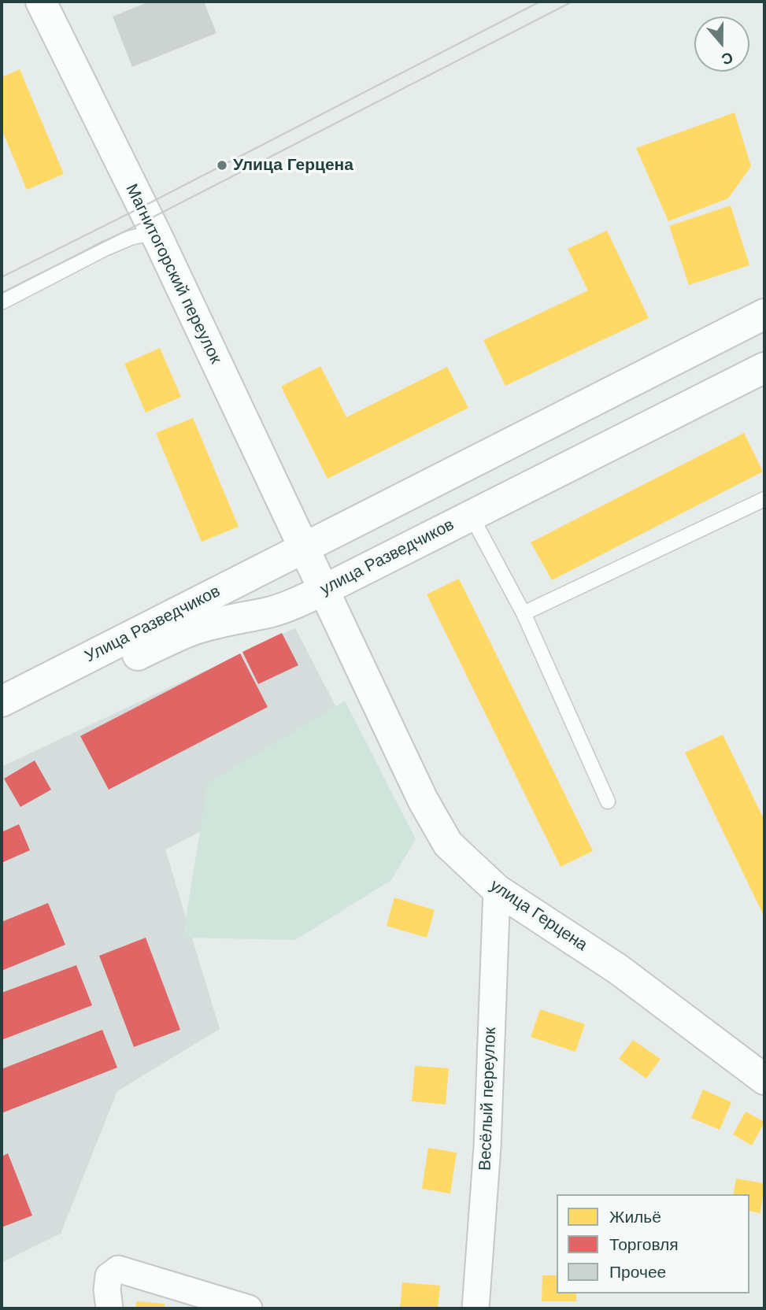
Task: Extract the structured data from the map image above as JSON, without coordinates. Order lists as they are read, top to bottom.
{
  "streets": {
    "main road": [
      "Магнитогорский переулок",
      "улица Разведчиков",
      "Улица Разведчиков",
      "улица Герцена"
    ],
    "street": ["Весёлый переулок"]
  },
  "crossings": [
    ["Магнитогорский переулок", "Улица Разведчиков"],
    ["Магнитогорский переулок", "улица Герцена"],
    ["улица Разведчиков", "улица Герцена"],
    ["Улица Разведчиков", "улица Герцена"],
    ["улица Герцена", "Весёлый переулок"]
  ],
  "places": ["Улица Герцена"],
  "legend": ["Жильё", "Торговля", "Прочее"],
  "north": "bottom"
}
